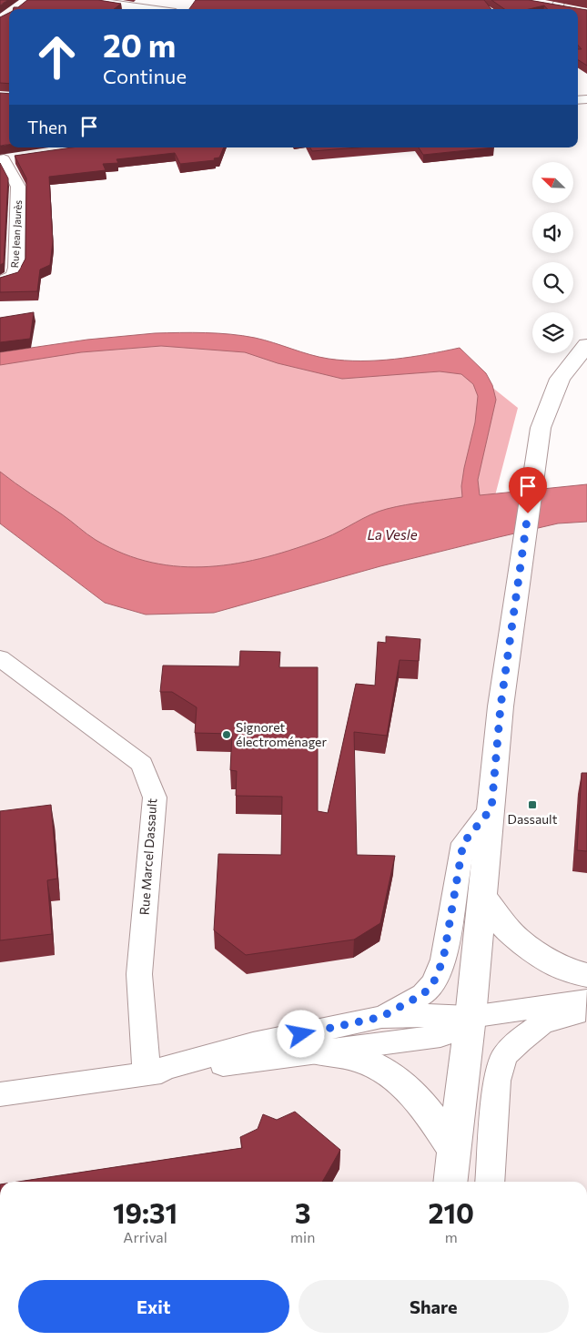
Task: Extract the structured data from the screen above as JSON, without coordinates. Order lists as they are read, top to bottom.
{
  "streets": {
    "street": ["Rue Jean Jaurès", "Rue Marcel Dassault"]
  },
  "water": ["La Vesle"],
  "places": {
    "other": ["Signoret électroménager"],
    "transit": ["Dassault"]
  },
  "north": "top left",
  "page": {
    "turn": ["20 m", "Continue"],
    "then": "Then",
    "eta": [
      "19:31",
      "Arrival",
      "3",
      "min",
      "210",
      "m"
    ],
    "buttons": ["Exit", "Share"]
  }
}
